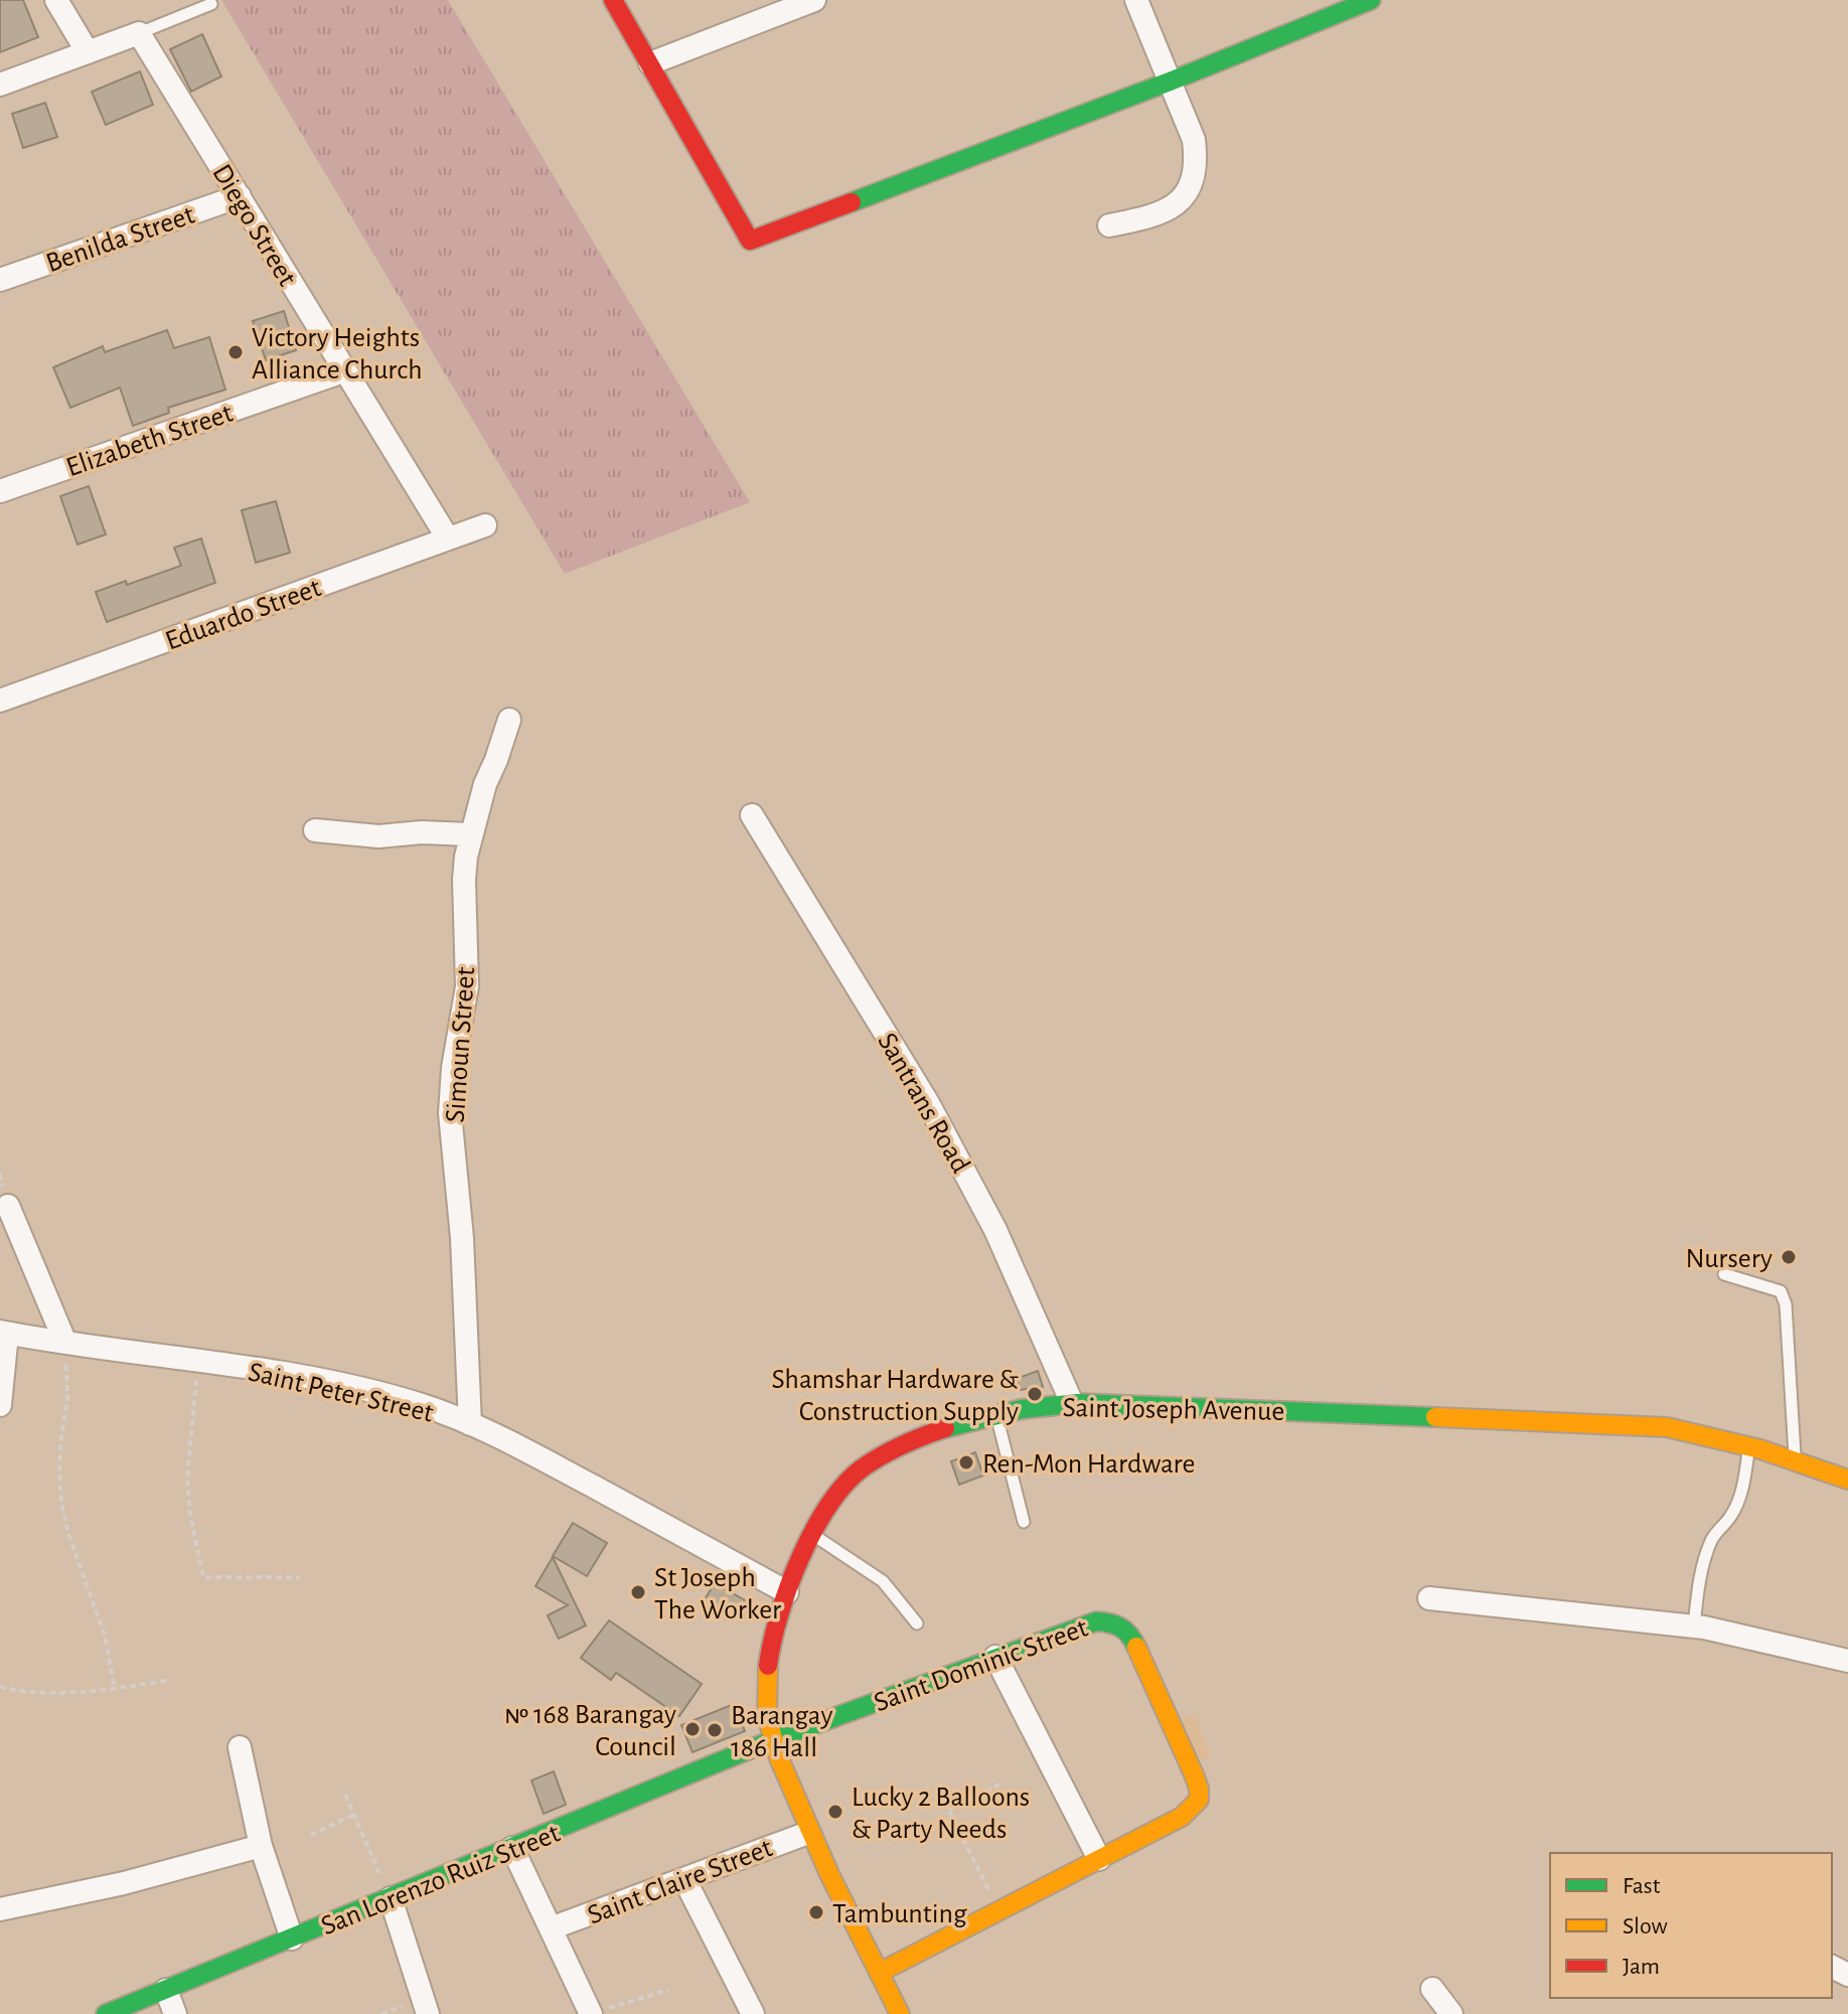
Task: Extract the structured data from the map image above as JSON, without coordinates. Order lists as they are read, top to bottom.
{
  "streets": {
    "street": [
      "Diego Street",
      "Benilda Street",
      "Elizabeth Street",
      "Eduardo Street",
      "Simoun Street",
      "Santrans Road",
      "Saint Peter Street",
      "Saint Joseph Avenue",
      "Saint Dominic Street",
      "San Lorenzo Ruiz Street",
      "Saint Claire Street"
    ]
  },
  "crossings": [
    ["Diego Street", "Benilda Street"],
    ["Diego Street", "Elizabeth Street"],
    ["Diego Street", "Eduardo Street"],
    ["Simoun Street", "Saint Peter Street"],
    ["Santrans Road", "Saint Joseph Avenue"],
    ["Saint Peter Street", "Saint Joseph Avenue"],
    ["Saint Joseph Avenue", "Saint Dominic Street"],
    ["Saint Joseph Avenue", "San Lorenzo Ruiz Street"],
    ["Saint Joseph Avenue", "Saint Claire Street"],
    ["Saint Dominic Street", "San Lorenzo Ruiz Street"]
  ],
  "places": [
    "Victory Heights Alliance Church",
    "Nursery",
    "Shamshar Hardware & Construction Supply",
    "Ren-Mon Hardware",
    "St Joseph The Worker",
    "№ 168 Barangay Council",
    "Barangay 186 Hall",
    "Lucky 2 Balloons & Party Needs",
    "Tambunting"
  ],
  "legend": ["Fast", "Slow", "Jam"]
}
